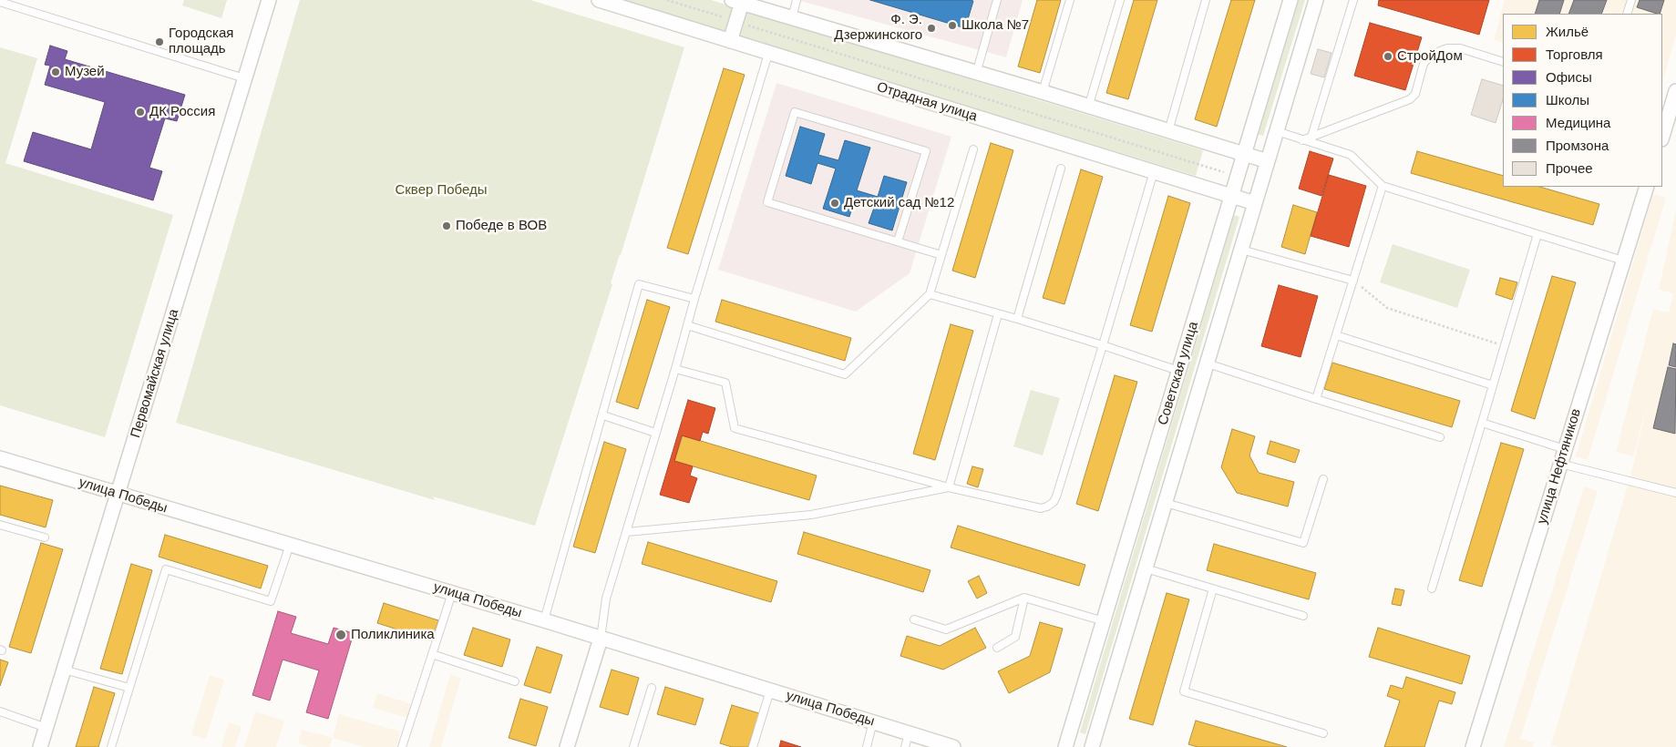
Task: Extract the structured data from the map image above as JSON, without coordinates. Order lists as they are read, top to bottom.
{
  "streets": {
    "street": [
      "Отрадная улица",
      "Первомайская улица",
      "Советская улица",
      "улица Нефтяников",
      "улица Победы"
    ]
  },
  "crossings": [
    ["Отрадная улица", "Советская улица"],
    ["Первомайская улица", "улица Победы"]
  ],
  "parks": ["Сквер Победы"],
  "places": [
    "Школа №7",
    "Ф. Э. Дзержинского",
    "Городская площадь",
    "СтройДом",
    "Музей",
    "ДК Россия",
    "Детский сад №12",
    "Победе в ВОВ",
    "Поликлиника"
  ],
  "legend": [
    "Жильё",
    "Торговля",
    "Офисы",
    "Школы",
    "Медицина",
    "Промзона",
    "Прочее"
  ]
}
